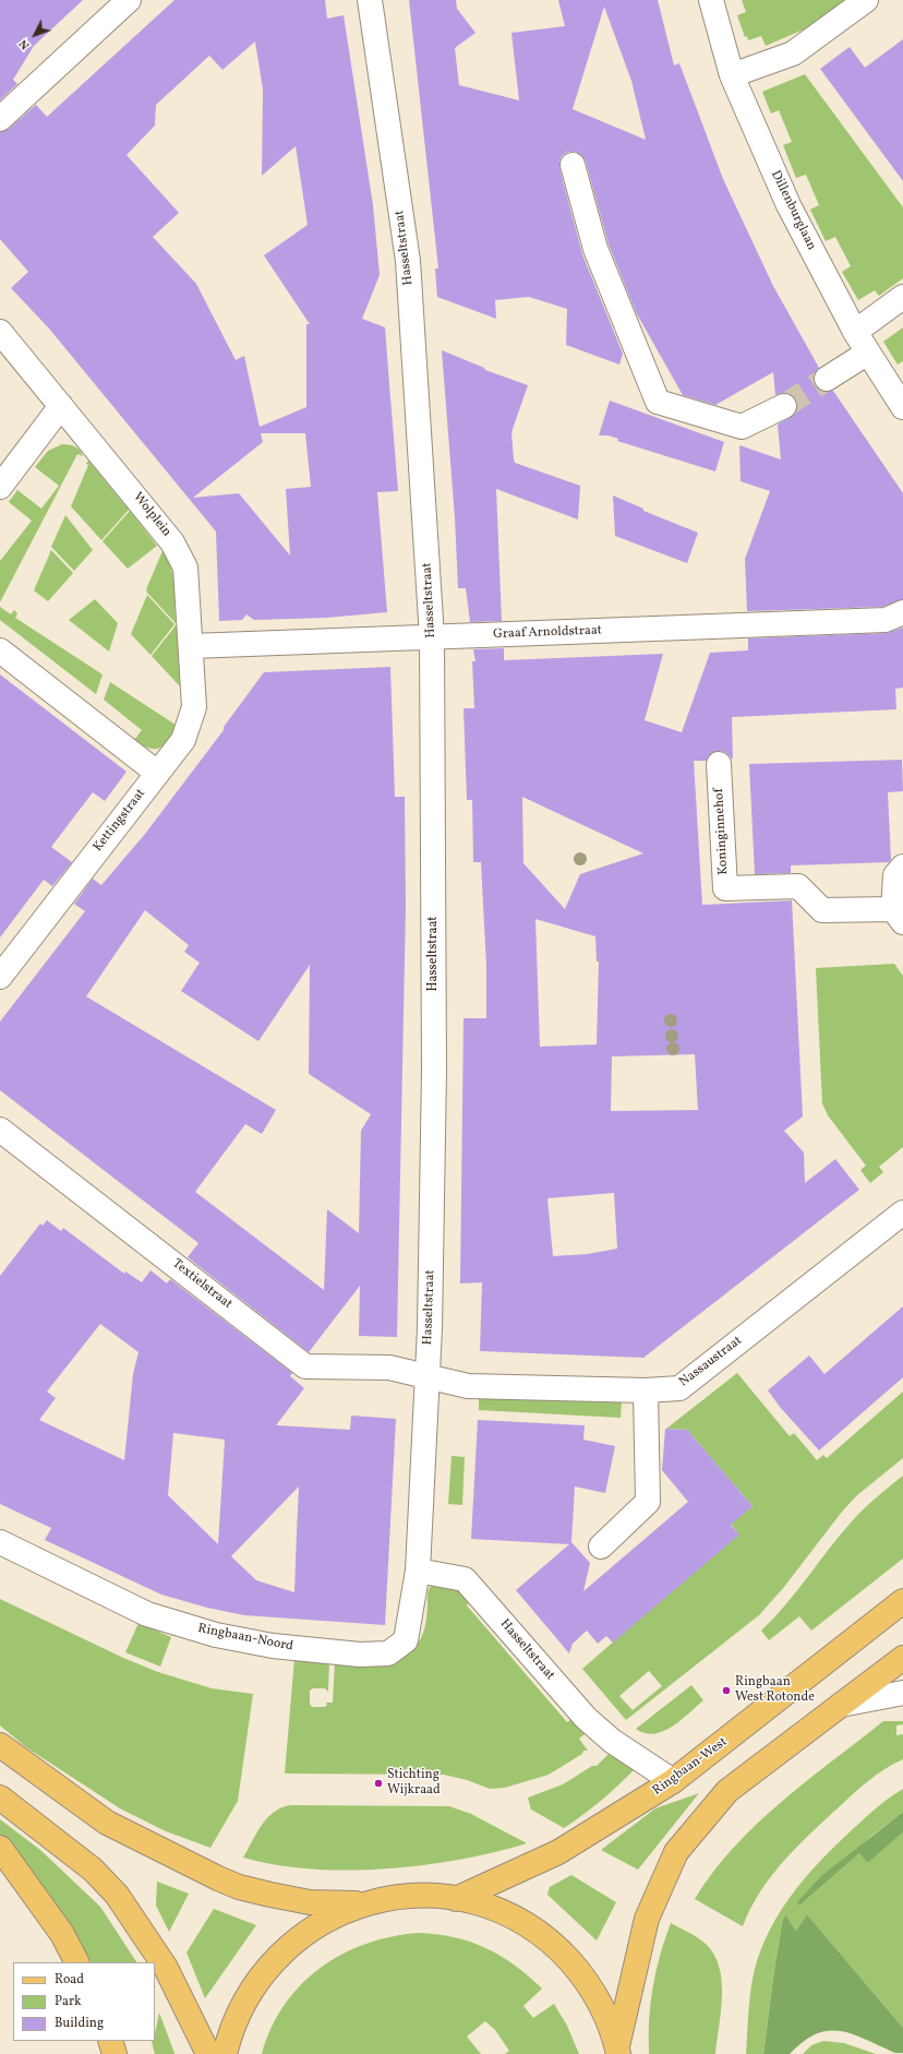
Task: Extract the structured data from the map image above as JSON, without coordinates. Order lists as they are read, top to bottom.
{
  "streets": {
    "main road": ["Ringbaan-West"],
    "street": [
      "Dillenburglaan",
      "Hasseltstraat",
      "Wolplein",
      "Graaf Arnoldstraat",
      "Kettingstraat",
      "Koninginnehof",
      "Textielstraat",
      "Nassaustraat",
      "Ringbaan-Noord"
    ]
  },
  "crossings": [
    ["Hasseltstraat", "Graaf Arnoldstraat"],
    ["Hasseltstraat", "Textielstraat"],
    ["Hasseltstraat", "Nassaustraat"],
    ["Hasseltstraat", "Ringbaan-Noord"],
    ["Hasseltstraat", "Ringbaan-West"],
    ["Wolplein", "Graaf Arnoldstraat"],
    ["Wolplein", "Kettingstraat"],
    ["Graaf Arnoldstraat", "Kettingstraat"],
    ["Textielstraat", "Nassaustraat"]
  ],
  "places": ["Ringbaan West Rotonde", "Stichting Wijkraad"],
  "legend": ["Road", "Park", "Building"],
  "north": "bottom left"
}
